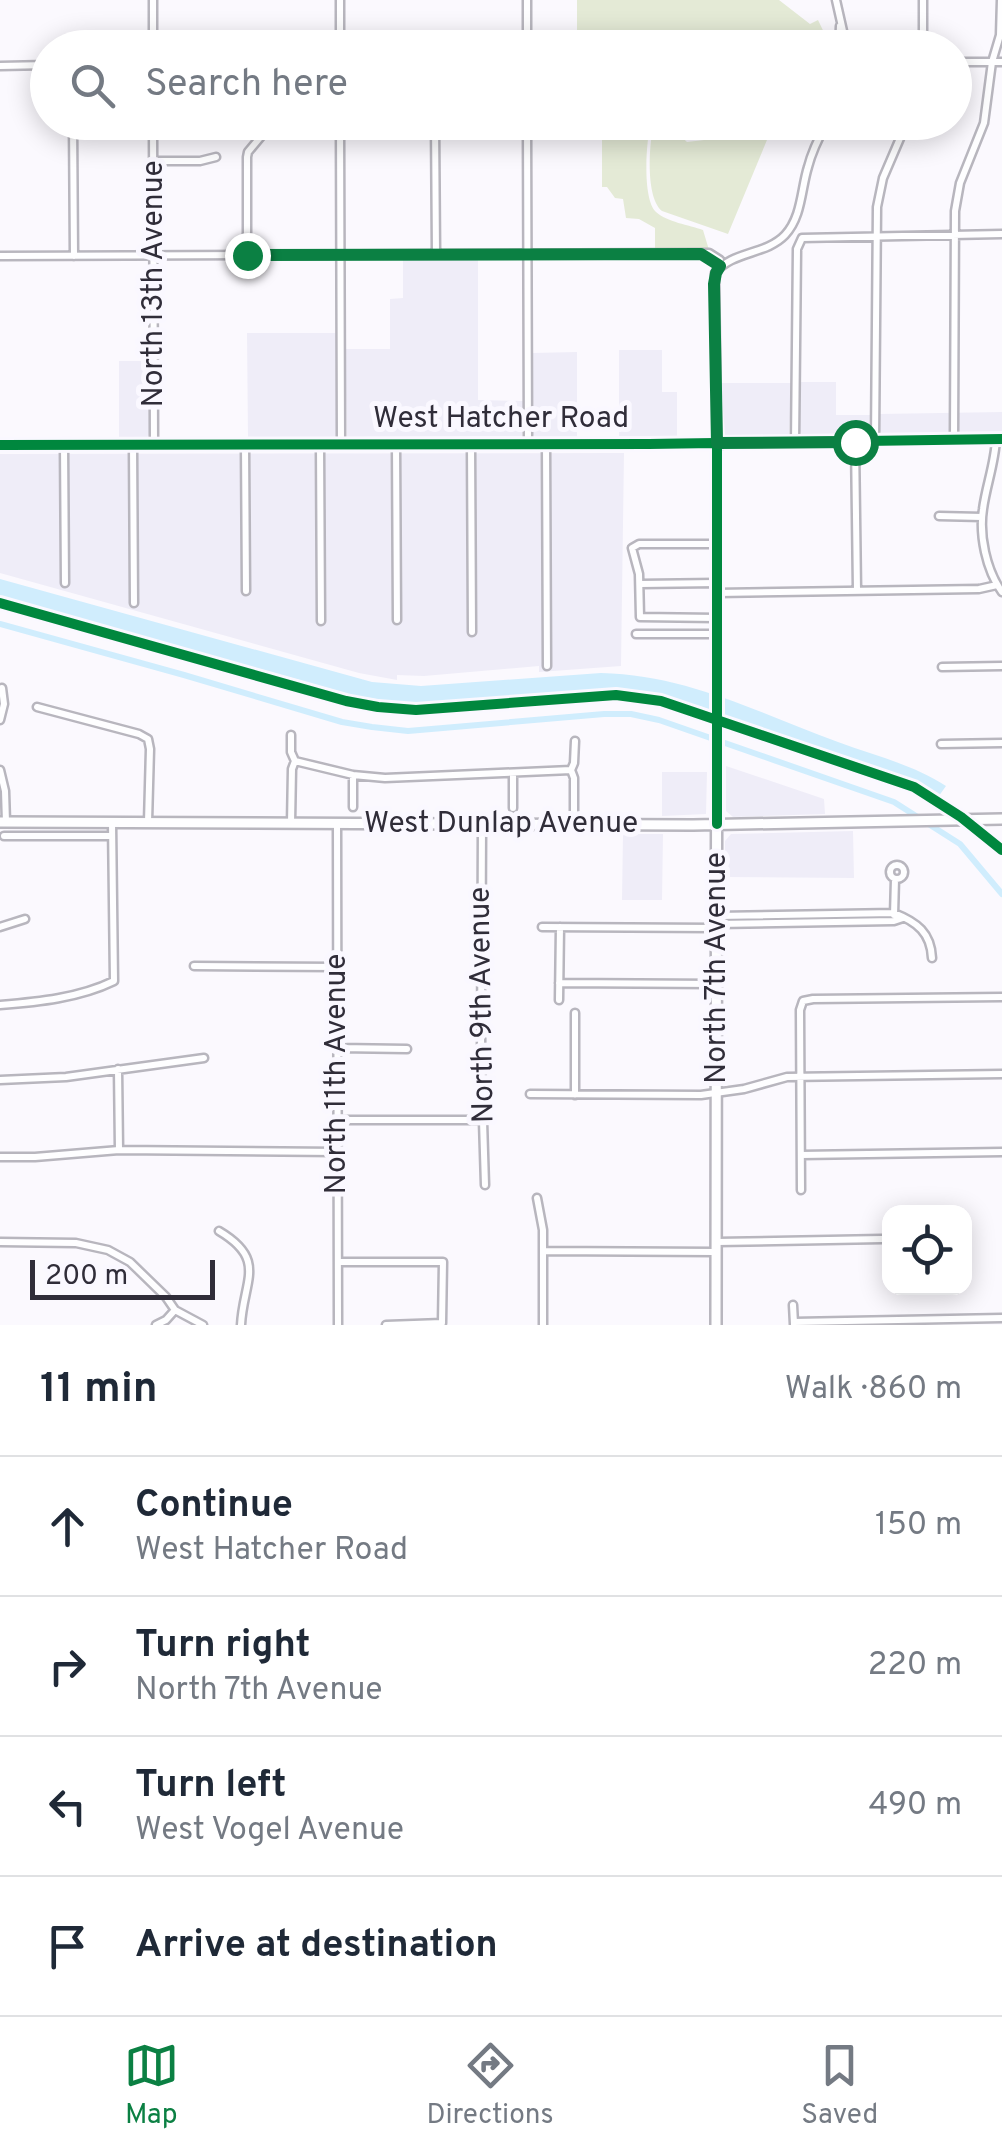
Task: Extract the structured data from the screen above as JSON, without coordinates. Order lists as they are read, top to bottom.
{
  "streets": {
    "main road": ["West Dunlap Avenue", "North 7th Avenue"],
    "street": [
      "North 13th Avenue",
      "West Hatcher Road",
      "North 9th Avenue",
      "North 11th Avenue"
    ]
  },
  "crossings": [
    ["North 13th Avenue", "West Hatcher Road"],
    ["West Hatcher Road", "North 7th Avenue"],
    ["West Dunlap Avenue", "North 7th Avenue"],
    ["West Dunlap Avenue", "North 9th Avenue"],
    ["West Dunlap Avenue", "North 11th Avenue"]
  ],
  "scale_bar": "200 m",
  "page": {
    "search": "Search here",
    "scale": "200 m",
    "heading": ["11 min", "Walk · 860 m"],
    "list": [
      ["Continue", "West Hatcher Road", "150 m"],
      ["Turn right", "North 7th Avenue", "220 m"],
      ["Turn left", "West Vogel Avenue", "490 m"],
      "Arrive at destination"
    ],
    "nav": ["Map", "Directions", "Saved"]
  }
}
